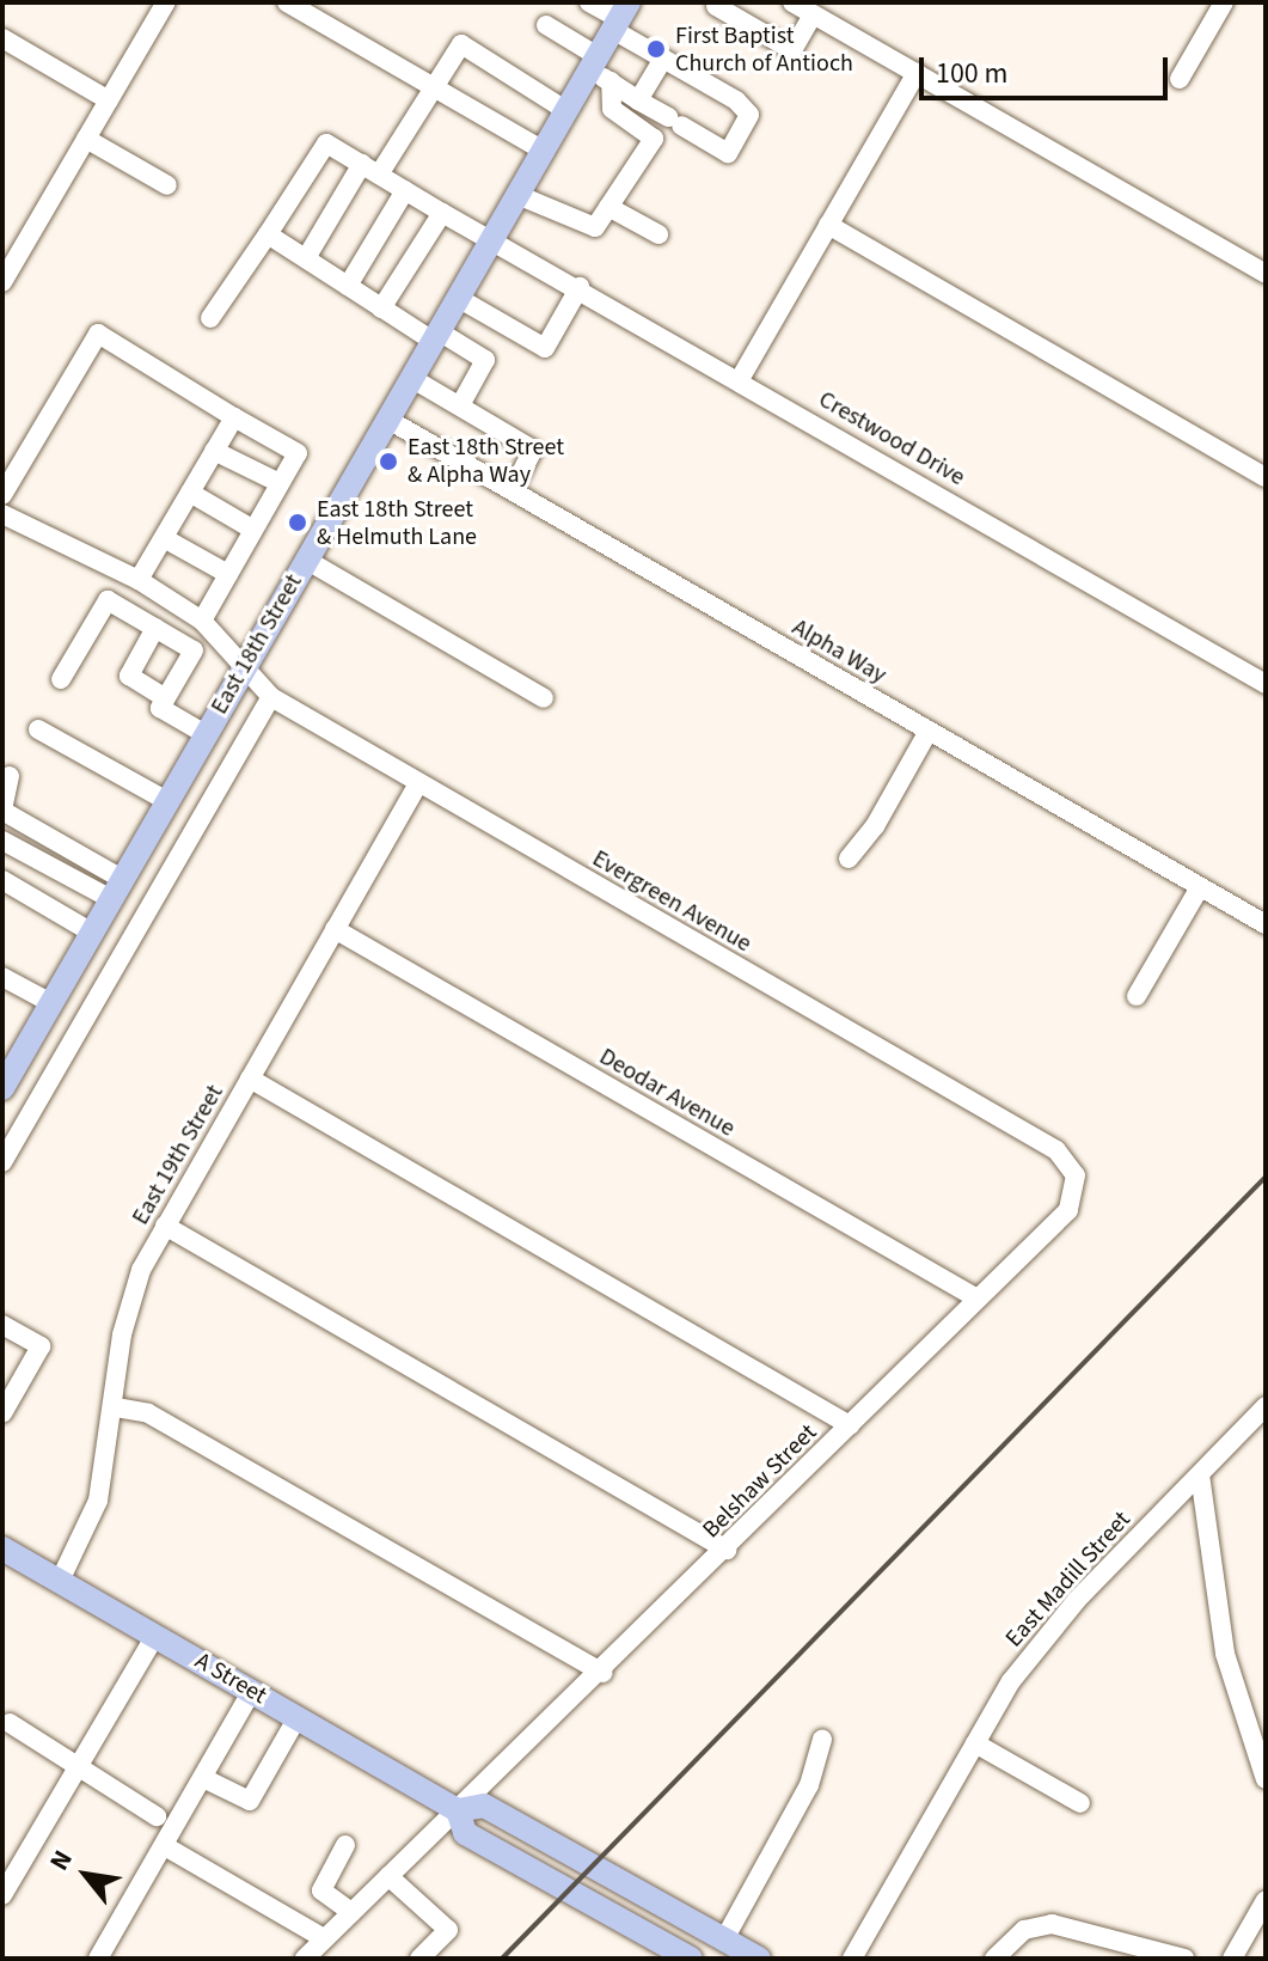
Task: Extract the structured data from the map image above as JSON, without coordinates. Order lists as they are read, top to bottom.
{
  "streets": {
    "main road": ["East 18th Street", "A Street"],
    "street": [
      "Crestwood Drive",
      "Alpha Way",
      "Evergreen Avenue",
      "Deodar Avenue",
      "East 19th Street",
      "Belshaw Street",
      "East Madill Street"
    ]
  },
  "crossings": [
    ["Crestwood Drive", "East 18th Street"],
    ["East 18th Street", "Alpha Way"],
    ["East 18th Street", "Evergreen Avenue"],
    ["Evergreen Avenue", "East 19th Street"],
    ["Evergreen Avenue", "Belshaw Street"],
    ["Deodar Avenue", "East 19th Street"],
    ["Deodar Avenue", "Belshaw Street"],
    ["East 19th Street", "A Street"],
    ["Belshaw Street", "A Street"]
  ],
  "places": ["First Baptist Church of Antioch", "East 18th Street & Alpha Way", "East 18th Street & Helmuth Lane"],
  "scale_bar": "100 m",
  "north": "top left"
}
